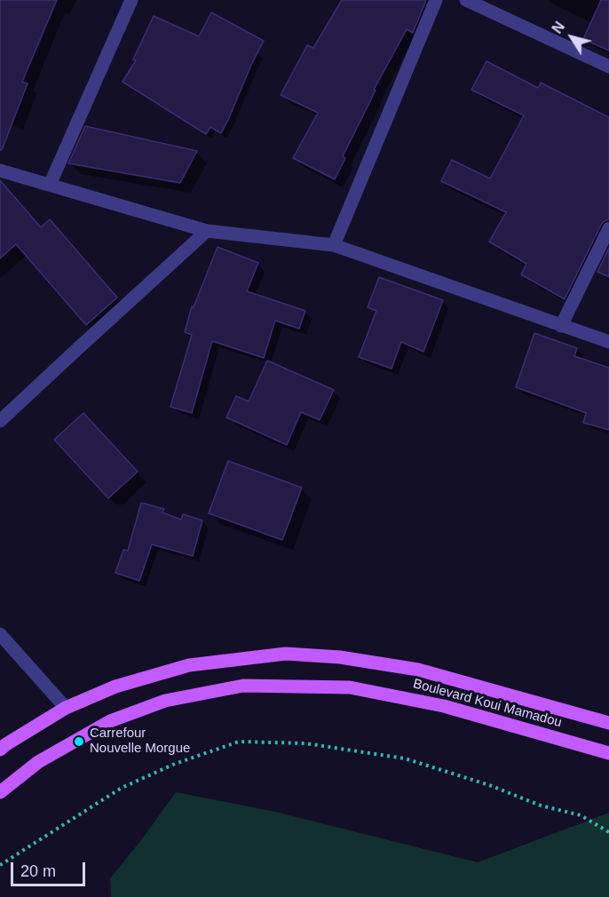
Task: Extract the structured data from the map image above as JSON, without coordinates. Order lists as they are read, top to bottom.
{
  "streets": {
    "main road": ["Boulevard Koui Mamadou"]
  },
  "places": ["Carrefour Nouvelle Morgue"],
  "scale_bar": "20 m",
  "north": "top left"
}
